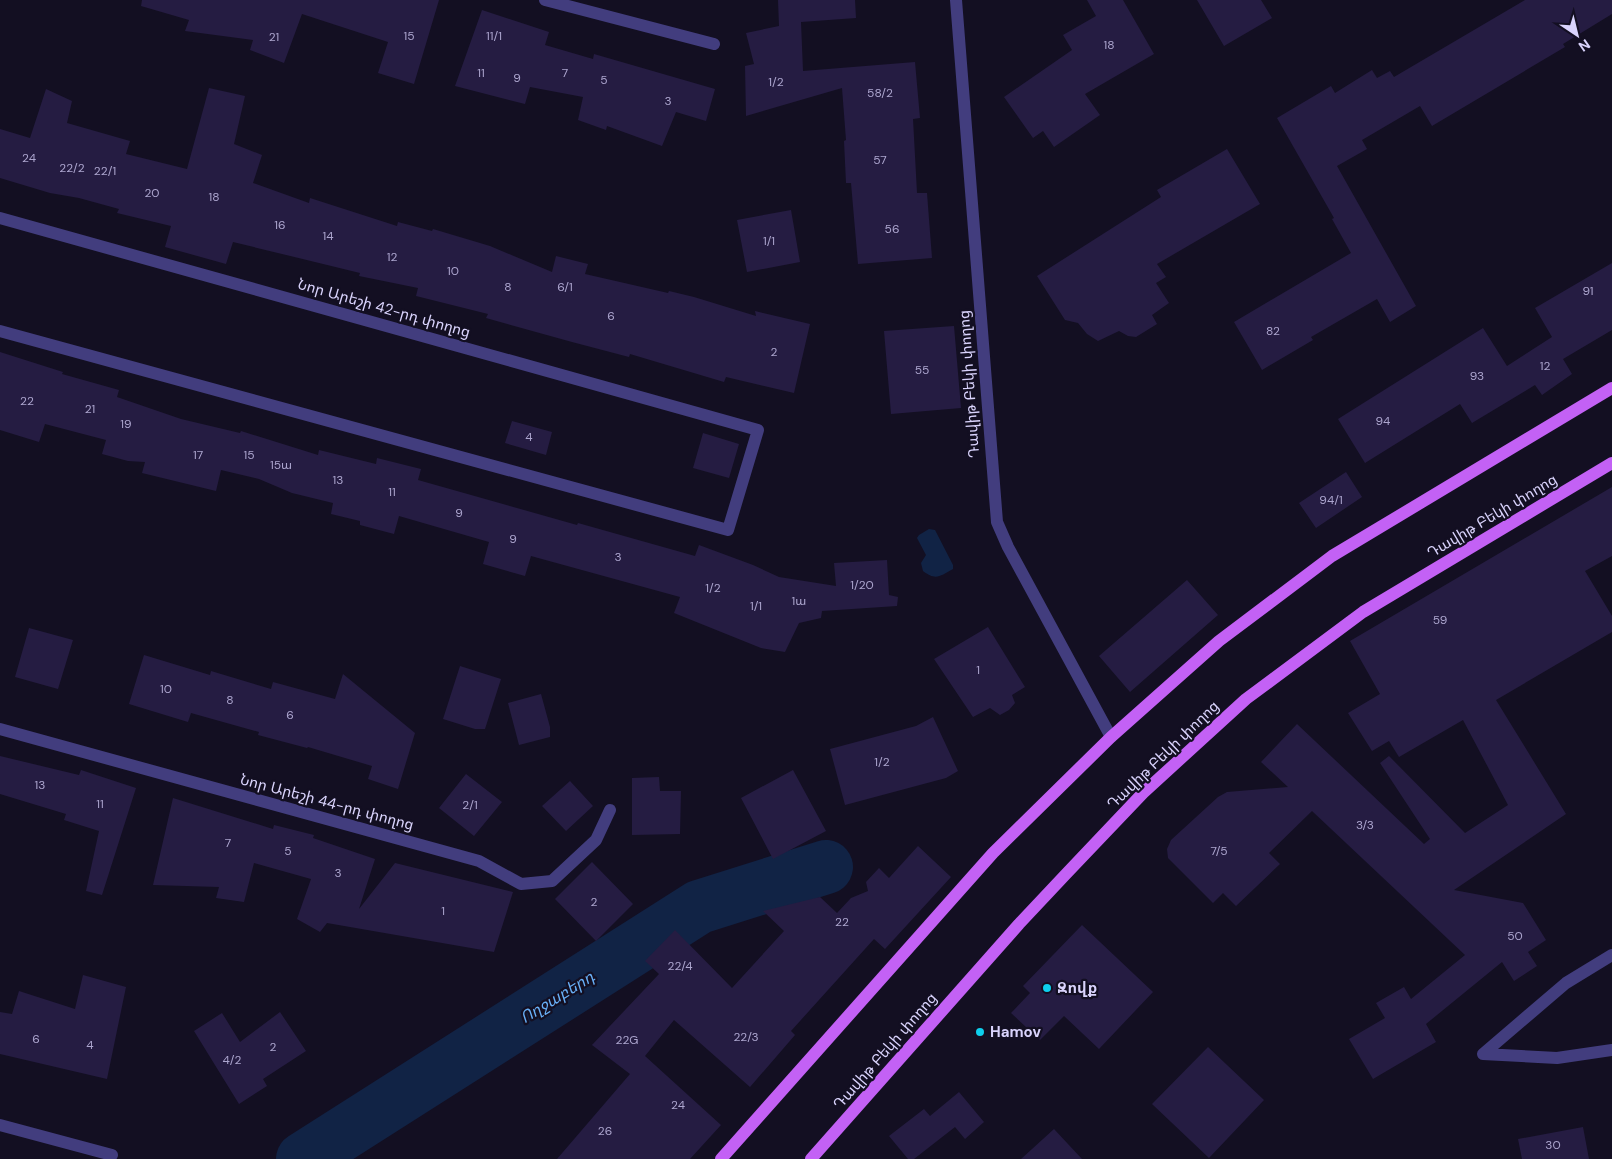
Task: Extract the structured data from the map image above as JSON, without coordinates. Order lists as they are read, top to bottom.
{
  "streets": {
    "main road": ["Դավիթ Բեկի փողոց"],
    "street": ["Նոր Արեշի 42-րդ փողոց", "Նոր Արեշի 44-րդ փողոց"]
  },
  "water": ["Ողջաբերդ"],
  "places": ["Զովք", "Hamov"],
  "house_numbers": [
    "15",
    "11/1",
    "21",
    "18",
    "11",
    "7",
    "9",
    "5",
    "1/2",
    "58/2",
    "3",
    "24",
    "57",
    "22/2",
    "22/1",
    "20",
    "18",
    "16",
    "56",
    "14",
    "1/1",
    "12",
    "10",
    "8",
    "6/1",
    "91",
    "6",
    "82",
    "2",
    "12",
    "55",
    "93",
    "22",
    "21",
    "94",
    "19",
    "4",
    "17",
    "15",
    "15ա",
    "13",
    "11",
    "94/1",
    "9",
    "9",
    "3",
    "1/20",
    "1/2",
    "1ա",
    "1/1",
    "59",
    "1",
    "10",
    "8",
    "6",
    "1/2",
    "13",
    "11",
    "2/1",
    "3/3",
    "7",
    "5",
    "7/5",
    "3",
    "2",
    "1",
    "22",
    "50",
    "22/4",
    "22/3",
    "6",
    "22G",
    "4",
    "2",
    "4/2",
    "24",
    "26",
    "30"
  ],
  "north": "bottom right"
}
